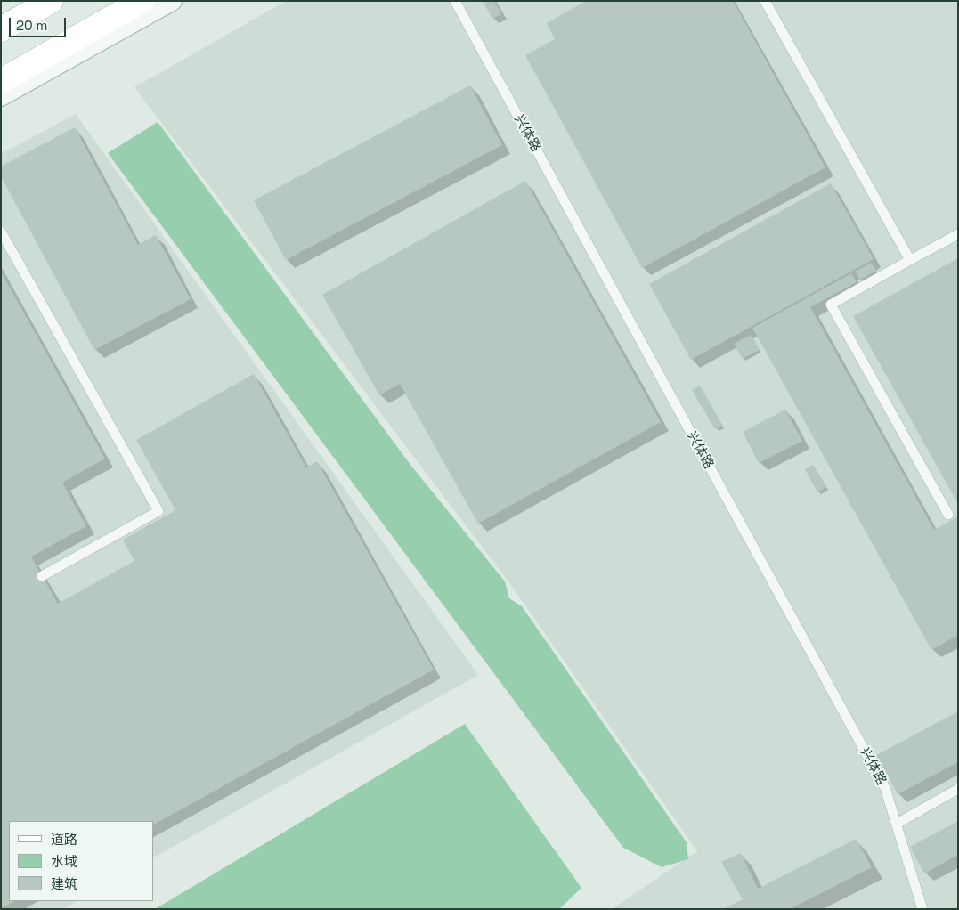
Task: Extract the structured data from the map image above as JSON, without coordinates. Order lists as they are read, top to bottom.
{
  "streets": {
    "lane": ["兴体路"]
  },
  "legend": ["道路", "水域", "建筑"],
  "scale_bar": "20 m"
}
